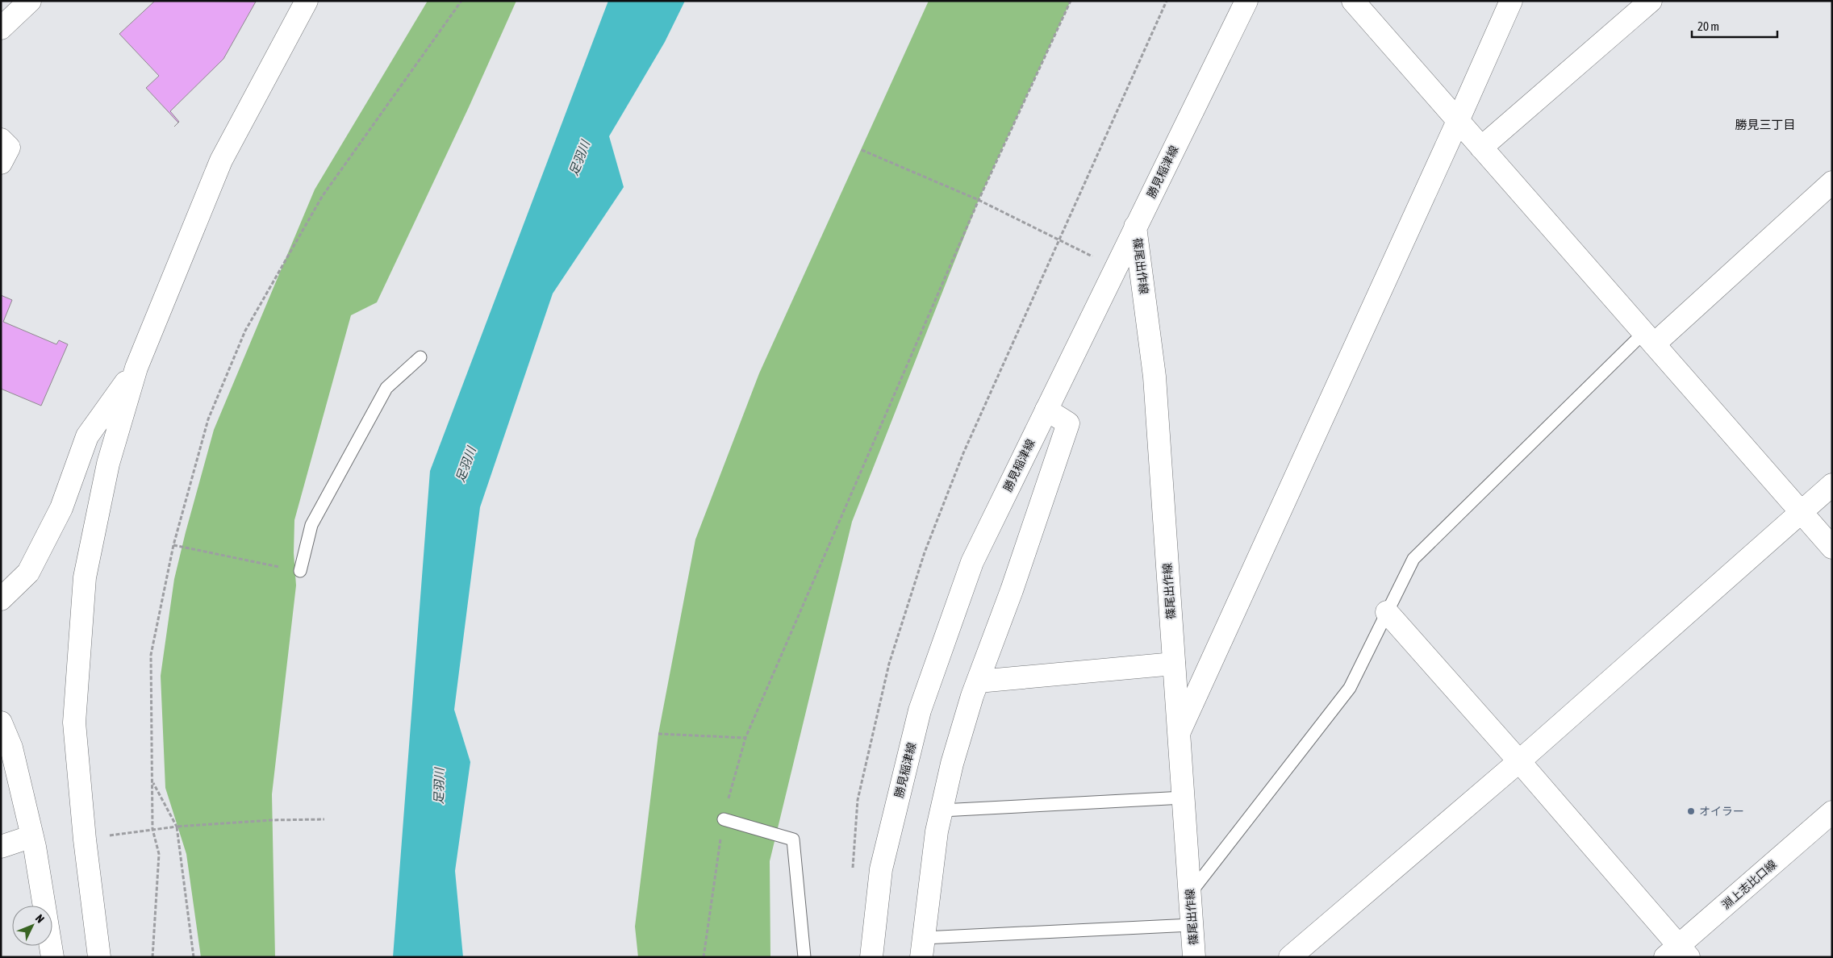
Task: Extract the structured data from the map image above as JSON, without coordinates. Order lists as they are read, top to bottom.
{
  "streets": {
    "street": ["勝見稲津線", "篠尾出作線", "淵上志比口線"]
  },
  "crossings": [
    ["勝見稲津線", "篠尾出作線"]
  ],
  "districts": ["勝見三丁目"],
  "water": ["足羽川"],
  "places": ["オイラー"],
  "scale_bar": "20 m",
  "north": "top right"
}
